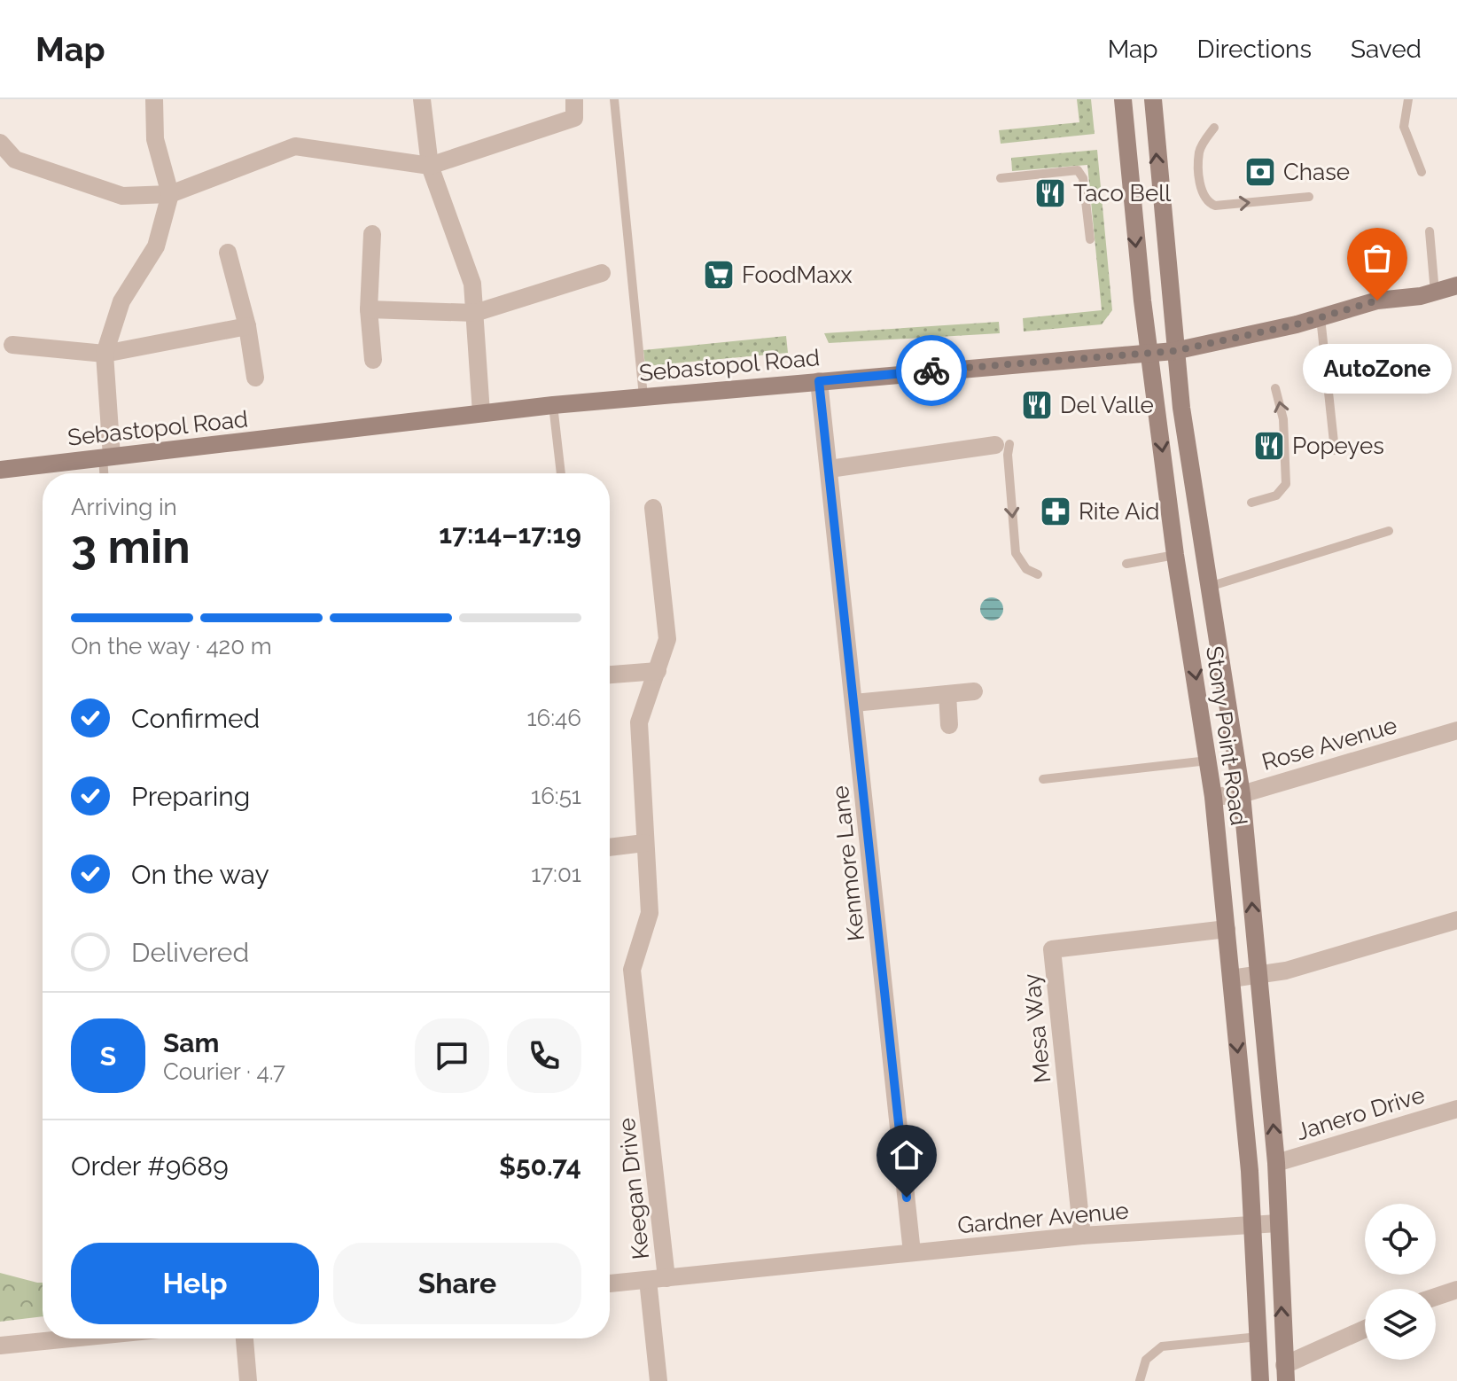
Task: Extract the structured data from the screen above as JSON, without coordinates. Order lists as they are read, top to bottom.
{
  "streets": {
    "main road": ["Sebastopol Road", "Stony Point Road"],
    "street": [
      "Rose Avenue",
      "Kenmore Lane",
      "Mesa Way",
      "Janero Drive",
      "Keegan Drive",
      "Gardner Avenue"
    ]
  },
  "crossings": [
    ["Sebastopol Road", "Stony Point Road"],
    ["Sebastopol Road", "Kenmore Lane"],
    ["Stony Point Road", "Rose Avenue"],
    ["Stony Point Road", "Mesa Way"],
    ["Stony Point Road", "Janero Drive"],
    ["Stony Point Road", "Gardner Avenue"],
    ["Kenmore Lane", "Gardner Avenue"],
    ["Mesa Way", "Gardner Avenue"],
    ["Keegan Drive", "Gardner Avenue"]
  ],
  "places": {
    "bank": ["Chase"],
    "restaurant": ["Taco Bell", "Del Valle", "Popeyes"],
    "supermarket": ["FoodMaxx"],
    "other": ["AutoZone"],
    "pharmacy": ["Rite Aid"]
  },
  "page": {
    "header": "Map",
    "nav": ["Map", "Directions", "Saved"],
    "bubble": "AutoZone",
    "heading": ["3 min", "Arriving in", "17:14–17:19"],
    "panel": [
      "Sam",
      "Courier · 4.7",
      "Order #9689",
      "$50.74"
    ],
    "bar": "On the way · 420 m",
    "list": [
      ["Confirmed", "16:46"],
      ["Preparing", "16:51"],
      ["On the way", "17:01"],
      "Delivered"
    ],
    "round": "S",
    "buttons": ["Help", "Share"]
  }
}
